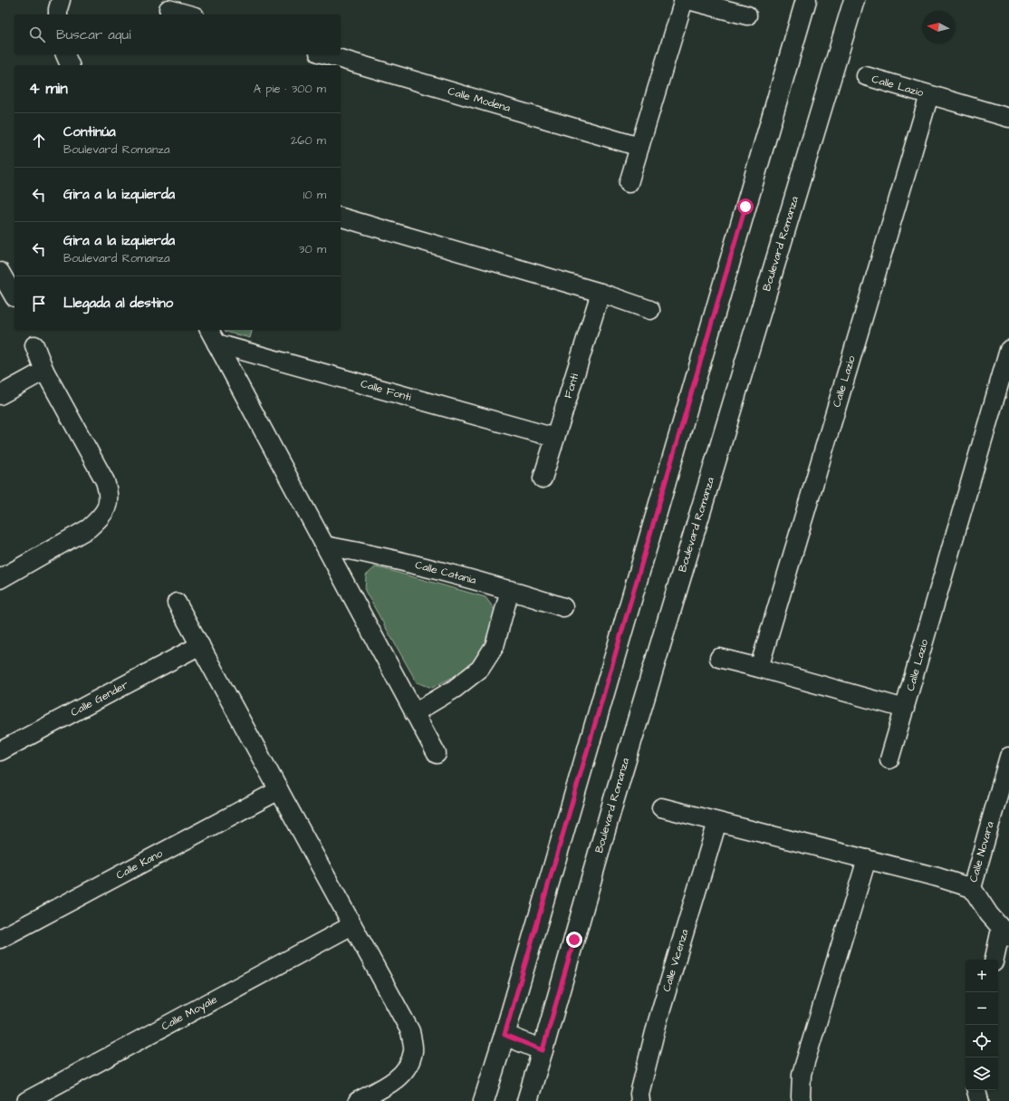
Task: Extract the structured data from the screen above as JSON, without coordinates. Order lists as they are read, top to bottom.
{
  "streets": {
    "main road": ["Boulevard Romanza"],
    "street": [
      "Calle Lazio",
      "Calle Modena",
      "Fonti",
      "Calle Fonti",
      "Calle Catania",
      "Calle Gender",
      "Calle Novara",
      "Calle Kano",
      "Calle Vicenza",
      "Calle Moyale"
    ]
  },
  "crossings": [
    ["Fonti", "Calle Fonti"]
  ],
  "north": "left",
  "page": {
    "search": "Buscar aquí",
    "heading": ["4 min", "A pie · 300 m"],
    "list": [
      ["Continúa", "Boulevard Romanza", "260 m"],
      ["Gira a la izquierda", "10 m"],
      ["Gira a la izquierda", "Boulevard Romanza", "30 m"],
      "Llegada al destino"
    ],
    "map_buttons": ["+", "−"]
  }
}
